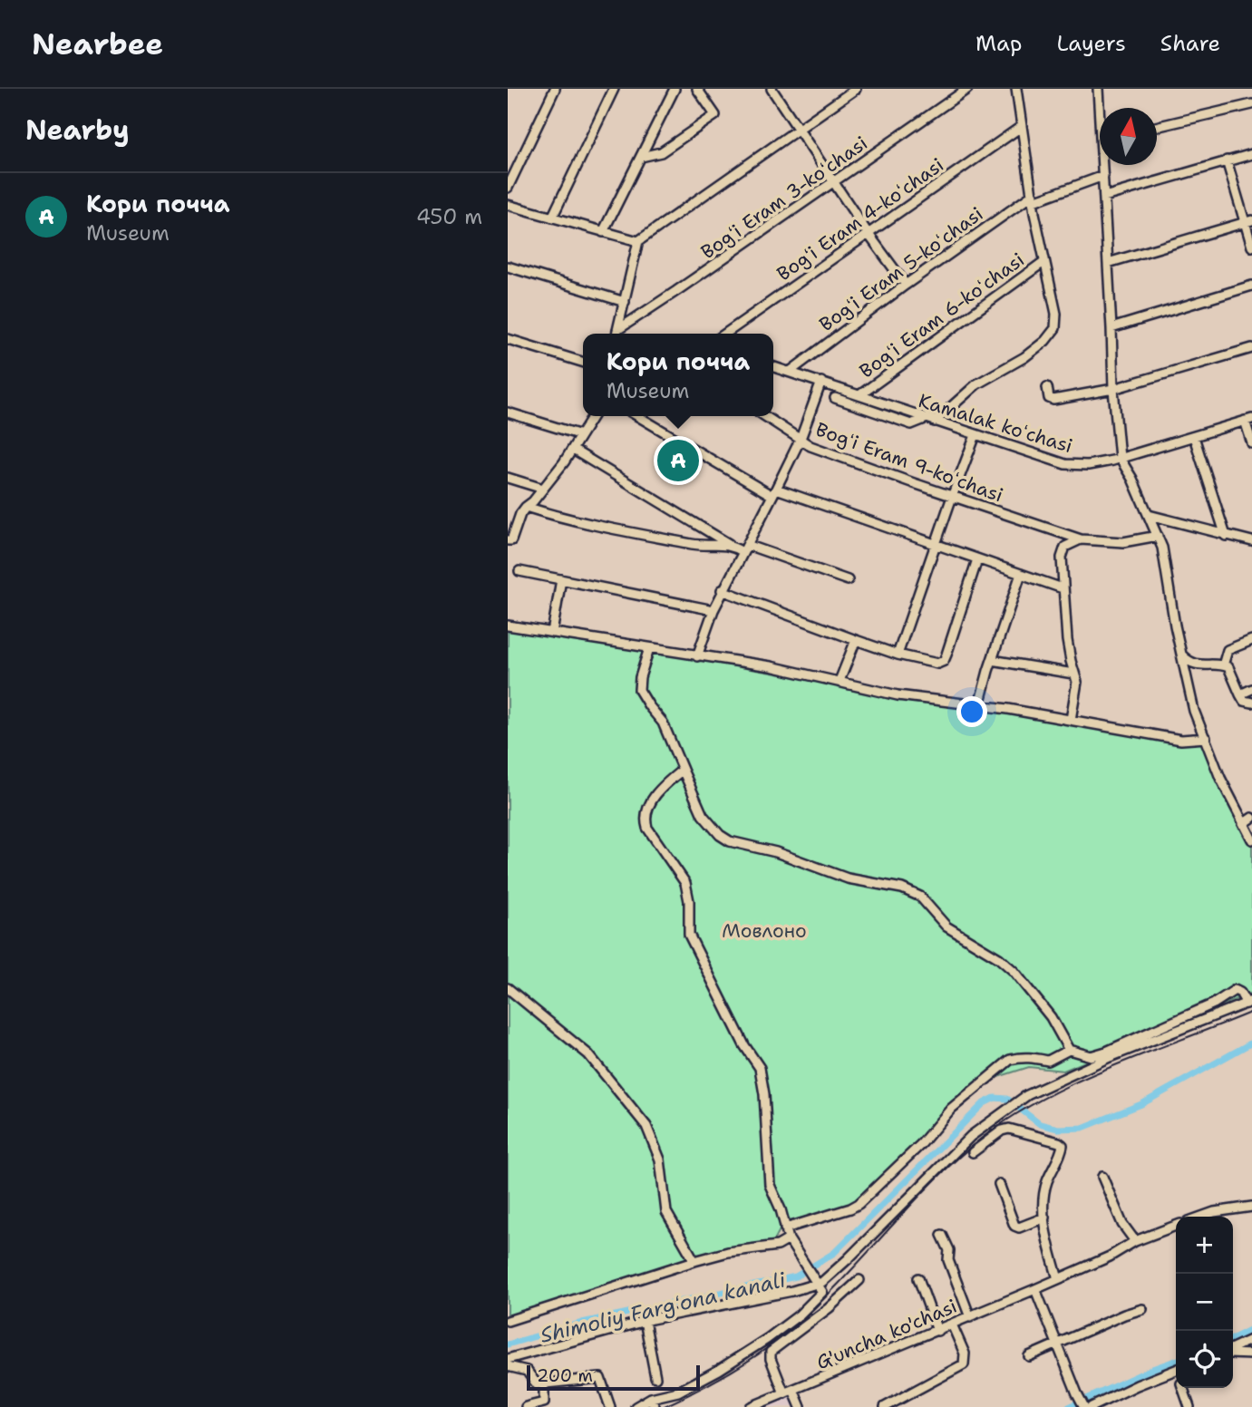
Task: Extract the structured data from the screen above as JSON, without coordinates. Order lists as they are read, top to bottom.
{
  "streets": {
    "street": [
      "Bogʻi Eram 3-koʻchasi",
      "Bogʻi Eram 4-koʻchasi",
      "Bogʻi Eram 5-koʻchasi",
      "Bogʻi Eram 6-koʻchasi",
      "Kamalak koʻchasi",
      "Bogʻi Eram 9-koʻchasi",
      "G'uncha ko'chasi"
    ]
  },
  "crossings": [
    ["Bogʻi Eram 5-koʻchasi", "Kamalak koʻchasi"],
    ["Bogʻi Eram 6-koʻchasi", "Kamalak koʻchasi"]
  ],
  "water": ["Shimoliy Fargʻona kanali"],
  "parks": ["Мовлоно"],
  "scale_bar": "200 m",
  "north": "top",
  "page": {
    "header": "Nearbee",
    "nav": ["Map", "Layers", "Share"],
    "heading": "Nearby",
    "list": [
      {
        "mark": "A",
        "name": "Кори почча",
        "note": "Museum",
        "value": "450 m"
      }
    ],
    "popup": ["Кори почча", "Museum"],
    "pins": "A",
    "map_buttons": ["+", "−"],
    "scale": "200 m"
  }
}
